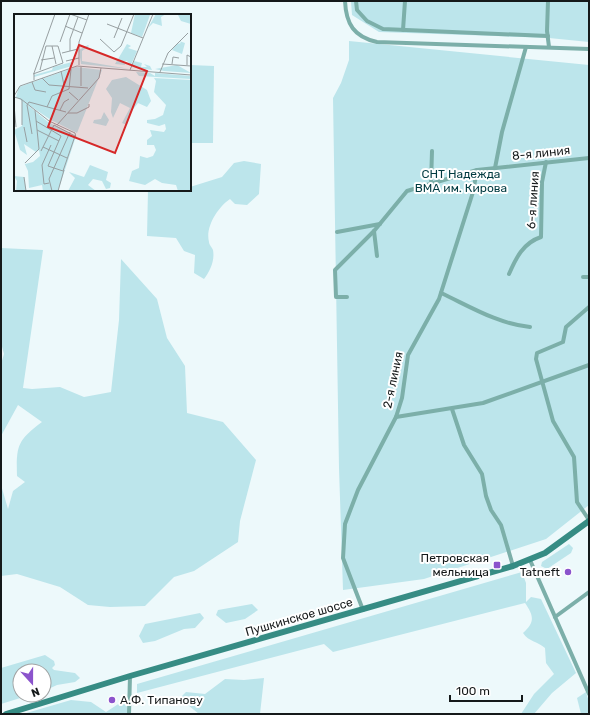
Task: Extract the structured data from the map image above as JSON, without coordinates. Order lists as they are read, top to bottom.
{
  "streets": {
    "main road": ["Пушкинское шоссе"],
    "street": ["8-я линия", "6-я линия", "2-я линия"]
  },
  "crossings": [
    ["8-я линия", "6-я линия"],
    ["2-я линия", "Пушкинское шоссе"]
  ],
  "parks": ["СНТ Надежда ВМА им. Кирова"],
  "places": {
    "transit": ["Петровская мельница"],
    "other": ["Tatneft", "А.Ф. Типанову"]
  },
  "scale_bar": "100 m",
  "north": "bottom"
}
